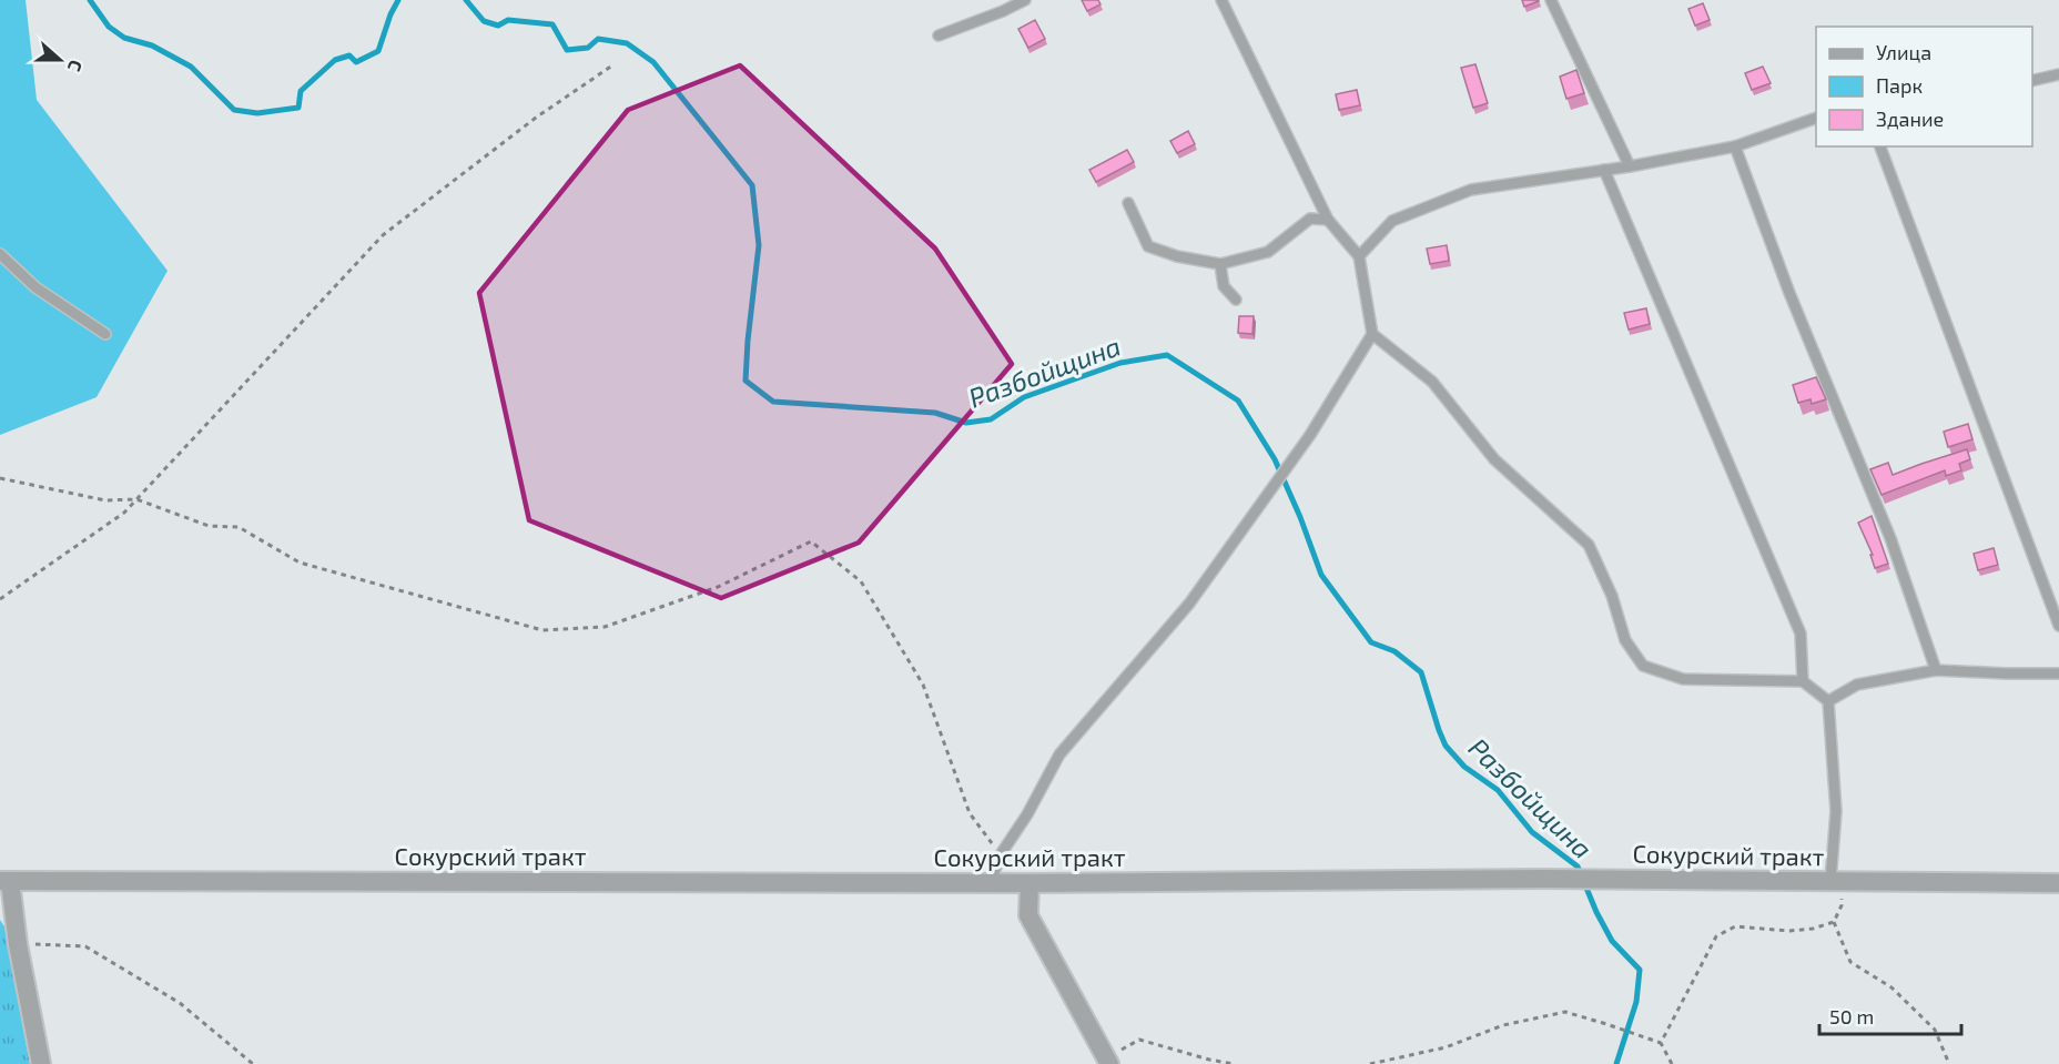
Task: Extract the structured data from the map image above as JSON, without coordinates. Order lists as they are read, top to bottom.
{
  "streets": {
    "street": ["Сокурский тракт"]
  },
  "water": ["Разбойщина"],
  "legend": ["Улица", "Парк", "Здание"],
  "scale_bar": "50 m",
  "north": "right"
}
